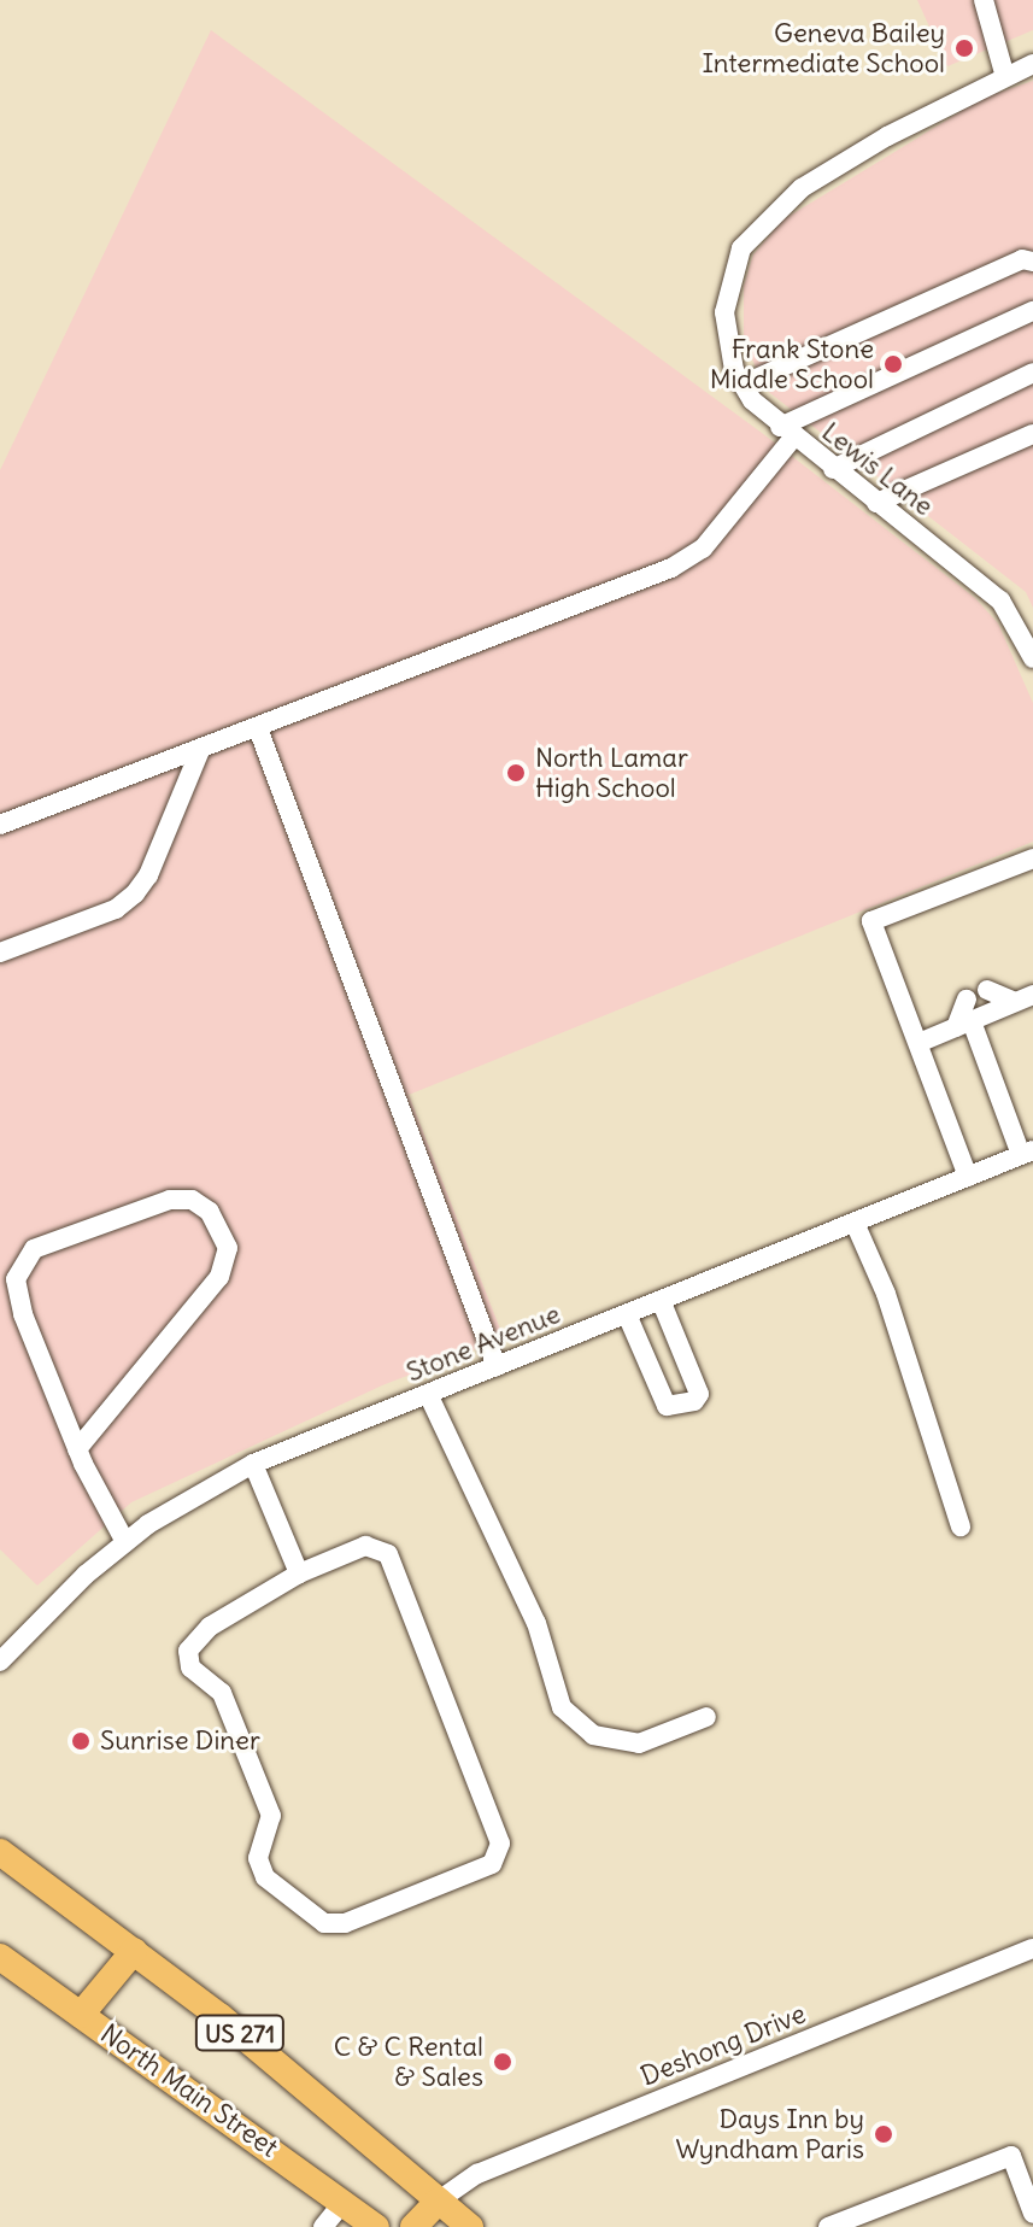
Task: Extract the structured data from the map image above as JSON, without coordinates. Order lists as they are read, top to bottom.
{
  "streets": {
    "highway": ["US 271", "North Main Street"],
    "street": ["Lewis Lane", "Stone Avenue", "Deshong Drive"]
  },
  "crossings": [
    ["US 271", "Deshong Drive"]
  ],
  "places": [
    "Geneva Bailey Intermediate School",
    "Frank Stone Middle School",
    "North Lamar High School",
    "Sunrise Diner",
    "C & C Rental & Sales",
    "Days Inn by Wyndham Paris"
  ]
}
